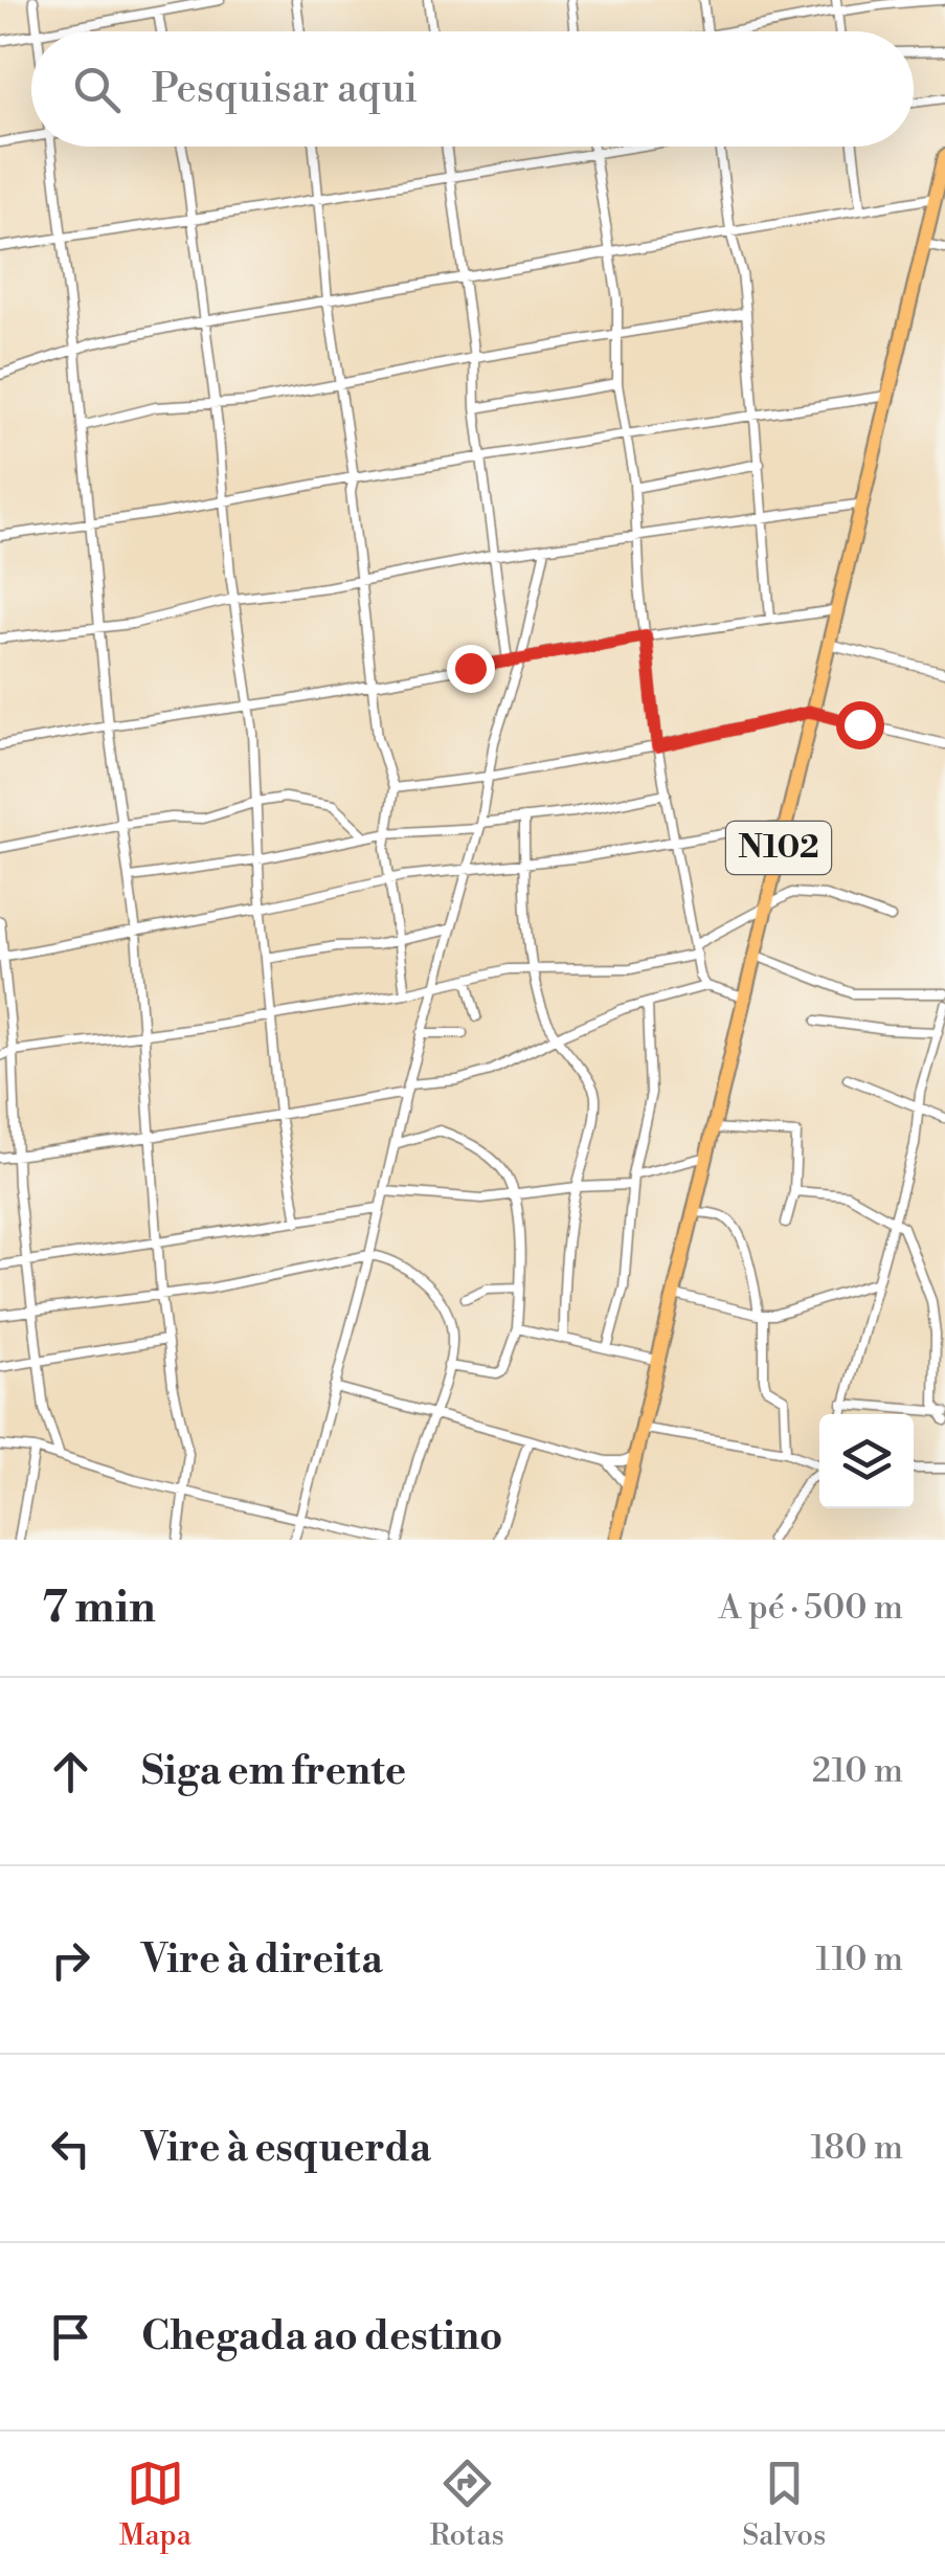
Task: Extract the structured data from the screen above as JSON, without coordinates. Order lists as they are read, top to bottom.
{
  "streets": {
    "main road": ["N102"]
  },
  "page": {
    "search": "Pesquisar aqui",
    "heading": ["7 min", "A pé · 500 m"],
    "list": [
      ["Siga em frente", "210 m"],
      ["Vire à direita", "110 m"],
      ["Vire à esquerda", "180 m"],
      "Chegada ao destino"
    ],
    "nav": ["Mapa", "Rotas", "Salvos"]
  }
}
